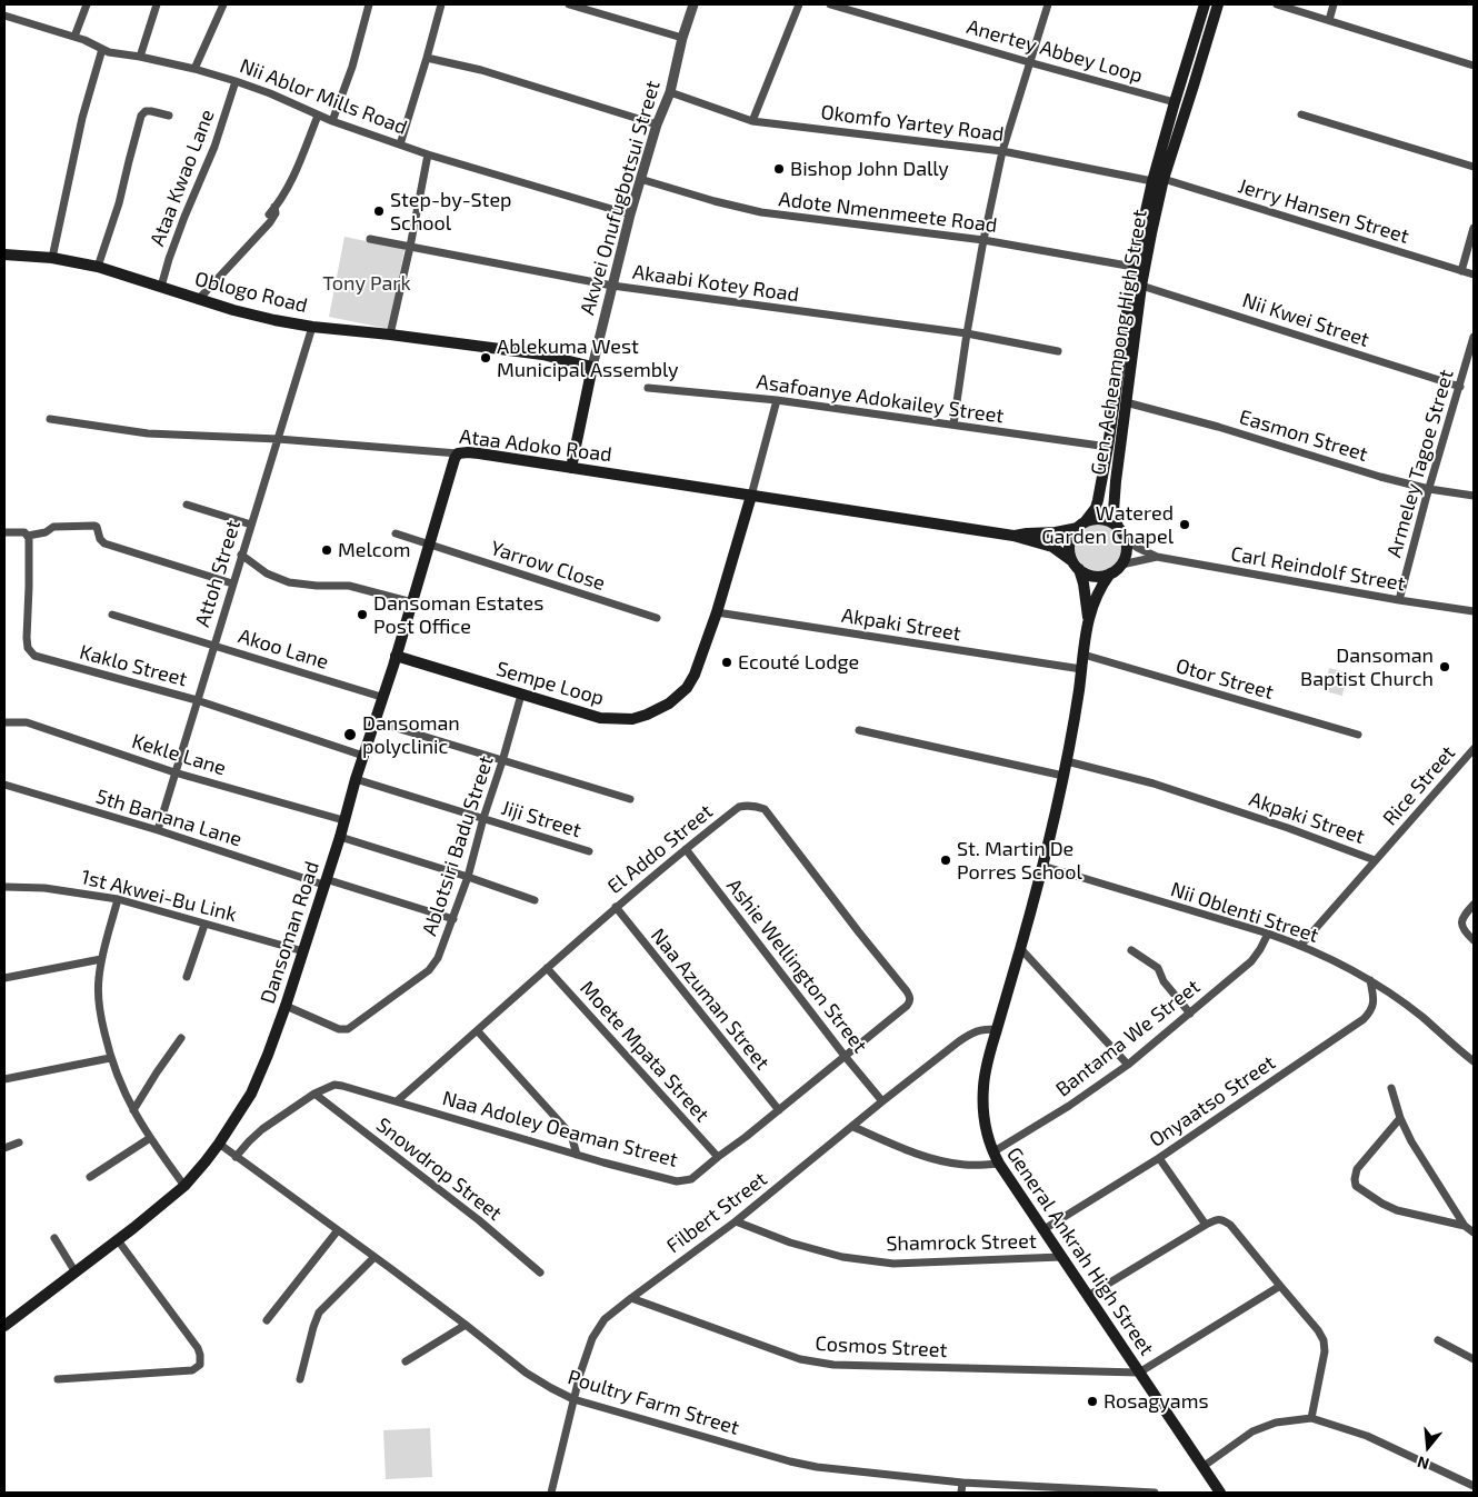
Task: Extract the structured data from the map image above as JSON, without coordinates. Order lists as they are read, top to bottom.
{
  "streets": {
    "main road": [
      "Akwei Onufugbotsui Street",
      "Oblogo Road",
      "Gen. Acheampong High Street",
      "Ataa Adoko Road",
      "Sempe Loop",
      "Dansoman Road",
      "General Ankrah High Street"
    ],
    "street": [
      "Anertey Abbey Loop",
      "Nii Ablor Mills Road",
      "Okomfo Yartey Road",
      "Ataa Kwao Lane",
      "Jerry Hansen Street",
      "Adote Nmenmeete Road",
      "Akaabi Kotey Road",
      "Nii Kwei Street",
      "Asafoanye Adokailey Street",
      "Easmon Street",
      "Armeley Tagoe Street",
      "Yarrow Close",
      "Carl Reindolf Street",
      "Attoh Street",
      "Akpaki Street",
      "Akoo Lane",
      "Kaklo Street",
      "Otor Street",
      "Kekle Lane",
      "Rice Street",
      "5th Banana Lane",
      "Jiji Street",
      "Ablotsiri Badu Street",
      "El Addo Street",
      "1st Akwei-Bu Link",
      "Nii Oblenti Street",
      "Ashie Wellington Street",
      "Naa Azuman Street",
      "Bantama We Street",
      "Moete Mpata Street",
      "Onyaatso Street",
      "Naa Adoley Oeaman Street",
      "Snowdrop Street",
      "Filbert Street",
      "Shamrock Street",
      "Cosmos Street",
      "Poultry Farm Street"
    ]
  },
  "crossings": [
    ["Anertey Abbey Loop", "Gen. Acheampong High Street"],
    ["Nii Ablor Mills Road", "Ataa Kwao Lane"],
    ["Nii Ablor Mills Road", "Akwei Onufugbotsui Street"],
    ["Okomfo Yartey Road", "Akwei Onufugbotsui Street"],
    ["Okomfo Yartey Road", "Jerry Hansen Street"],
    ["Okomfo Yartey Road", "Gen. Acheampong High Street"],
    ["Ataa Kwao Lane", "Oblogo Road"],
    ["Akwei Onufugbotsui Street", "Adote Nmenmeete Road"],
    ["Akwei Onufugbotsui Street", "Akaabi Kotey Road"],
    ["Akwei Onufugbotsui Street", "Oblogo Road"],
    ["Akwei Onufugbotsui Street", "Ataa Adoko Road"],
    ["Jerry Hansen Street", "Gen. Acheampong High Street"],
    ["Adote Nmenmeete Road", "Gen. Acheampong High Street"],
    ["Oblogo Road", "Attoh Street"],
    ["Nii Kwei Street", "Gen. Acheampong High Street"],
    ["Nii Kwei Street", "Armeley Tagoe Street"],
    ["Gen. Acheampong High Street", "Asafoanye Adokailey Street"],
    ["Gen. Acheampong High Street", "Easmon Street"],
    ["Gen. Acheampong High Street", "Ataa Adoko Road"],
    ["Gen. Acheampong High Street", "Carl Reindolf Street"],
    ["Gen. Acheampong High Street", "General Ankrah High Street"],
    ["Easmon Street", "Armeley Tagoe Street"],
    ["Ataa Adoko Road", "Carl Reindolf Street"],
    ["Ataa Adoko Road", "Attoh Street"],
    ["Ataa Adoko Road", "Sempe Loop"],
    ["Ataa Adoko Road", "Dansoman Road"],
    ["Ataa Adoko Road", "General Ankrah High Street"],
    ["Armeley Tagoe Street", "Carl Reindolf Street"],
    ["Yarrow Close", "Dansoman Road"],
    ["Carl Reindolf Street", "General Ankrah High Street"],
    ["Attoh Street", "Akoo Lane"],
    ["Attoh Street", "Kaklo Street"],
    ["Attoh Street", "Kekle Lane"],
    ["Attoh Street", "5th Banana Lane"],
    ["Akpaki Street", "Sempe Loop"],
    ["Akpaki Street", "Rice Street"],
    ["Akpaki Street", "General Ankrah High Street"],
    ["Akoo Lane", "Dansoman Road"],
    ["Kaklo Street", "Dansoman Road"],
    ["Otor Street", "General Ankrah High Street"],
    ["Sempe Loop", "Ablotsiri Badu Street"],
    ["Sempe Loop", "Dansoman Road"],
    ["Kekle Lane", "Dansoman Road"],
    ["Rice Street", "Nii Oblenti Street"],
    ["5th Banana Lane", "Ablotsiri Badu Street"],
    ["5th Banana Lane", "Dansoman Road"],
    ["Jiji Street", "Ablotsiri Badu Street"],
    ["Jiji Street", "Dansoman Road"],
    ["Ablotsiri Badu Street", "Dansoman Road"],
    ["El Addo Street", "Ashie Wellington Street"],
    ["El Addo Street", "Naa Azuman Street"],
    ["El Addo Street", "Moete Mpata Street"],
    ["El Addo Street", "Naa Adoley Oeaman Street"],
    ["1st Akwei-Bu Link", "Dansoman Road"],
    ["Nii Oblenti Street", "Bantama We Street"],
    ["Nii Oblenti Street", "Onyaatso Street"],
    ["Nii Oblenti Street", "General Ankrah High Street"],
    ["Dansoman Road", "Poultry Farm Street"],
    ["Ashie Wellington Street", "Naa Adoley Oeaman Street"],
    ["Ashie Wellington Street", "Filbert Street"],
    ["Naa Azuman Street", "Naa Adoley Oeaman Street"],
    ["Bantama We Street", "General Ankrah High Street"],
    ["Moete Mpata Street", "Naa Adoley Oeaman Street"],
    ["Onyaatso Street", "General Ankrah High Street"],
    ["Naa Adoley Oeaman Street", "Snowdrop Street"],
    ["Naa Adoley Oeaman Street", "Poultry Farm Street"],
    ["Filbert Street", "Shamrock Street"],
    ["Filbert Street", "General Ankrah High Street"],
    ["Filbert Street", "Cosmos Street"],
    ["Filbert Street", "Poultry Farm Street"],
    ["Shamrock Street", "General Ankrah High Street"],
    ["General Ankrah High Street", "Cosmos Street"]
  ],
  "parks": ["Tony Park"],
  "places": [
    "Bishop John Dally",
    "Step-by-Step School",
    "Ablekuma West Municipal Assembly",
    "Watered Garden Chapel",
    "Melcom",
    "Dansoman Estates Post Office",
    "Ecouté Lodge",
    "Dansoman Baptist Church",
    "Dansoman polyclinic",
    "St. Martin De Porres School",
    "Rosagyams"
  ],
  "north": "bottom"
}
